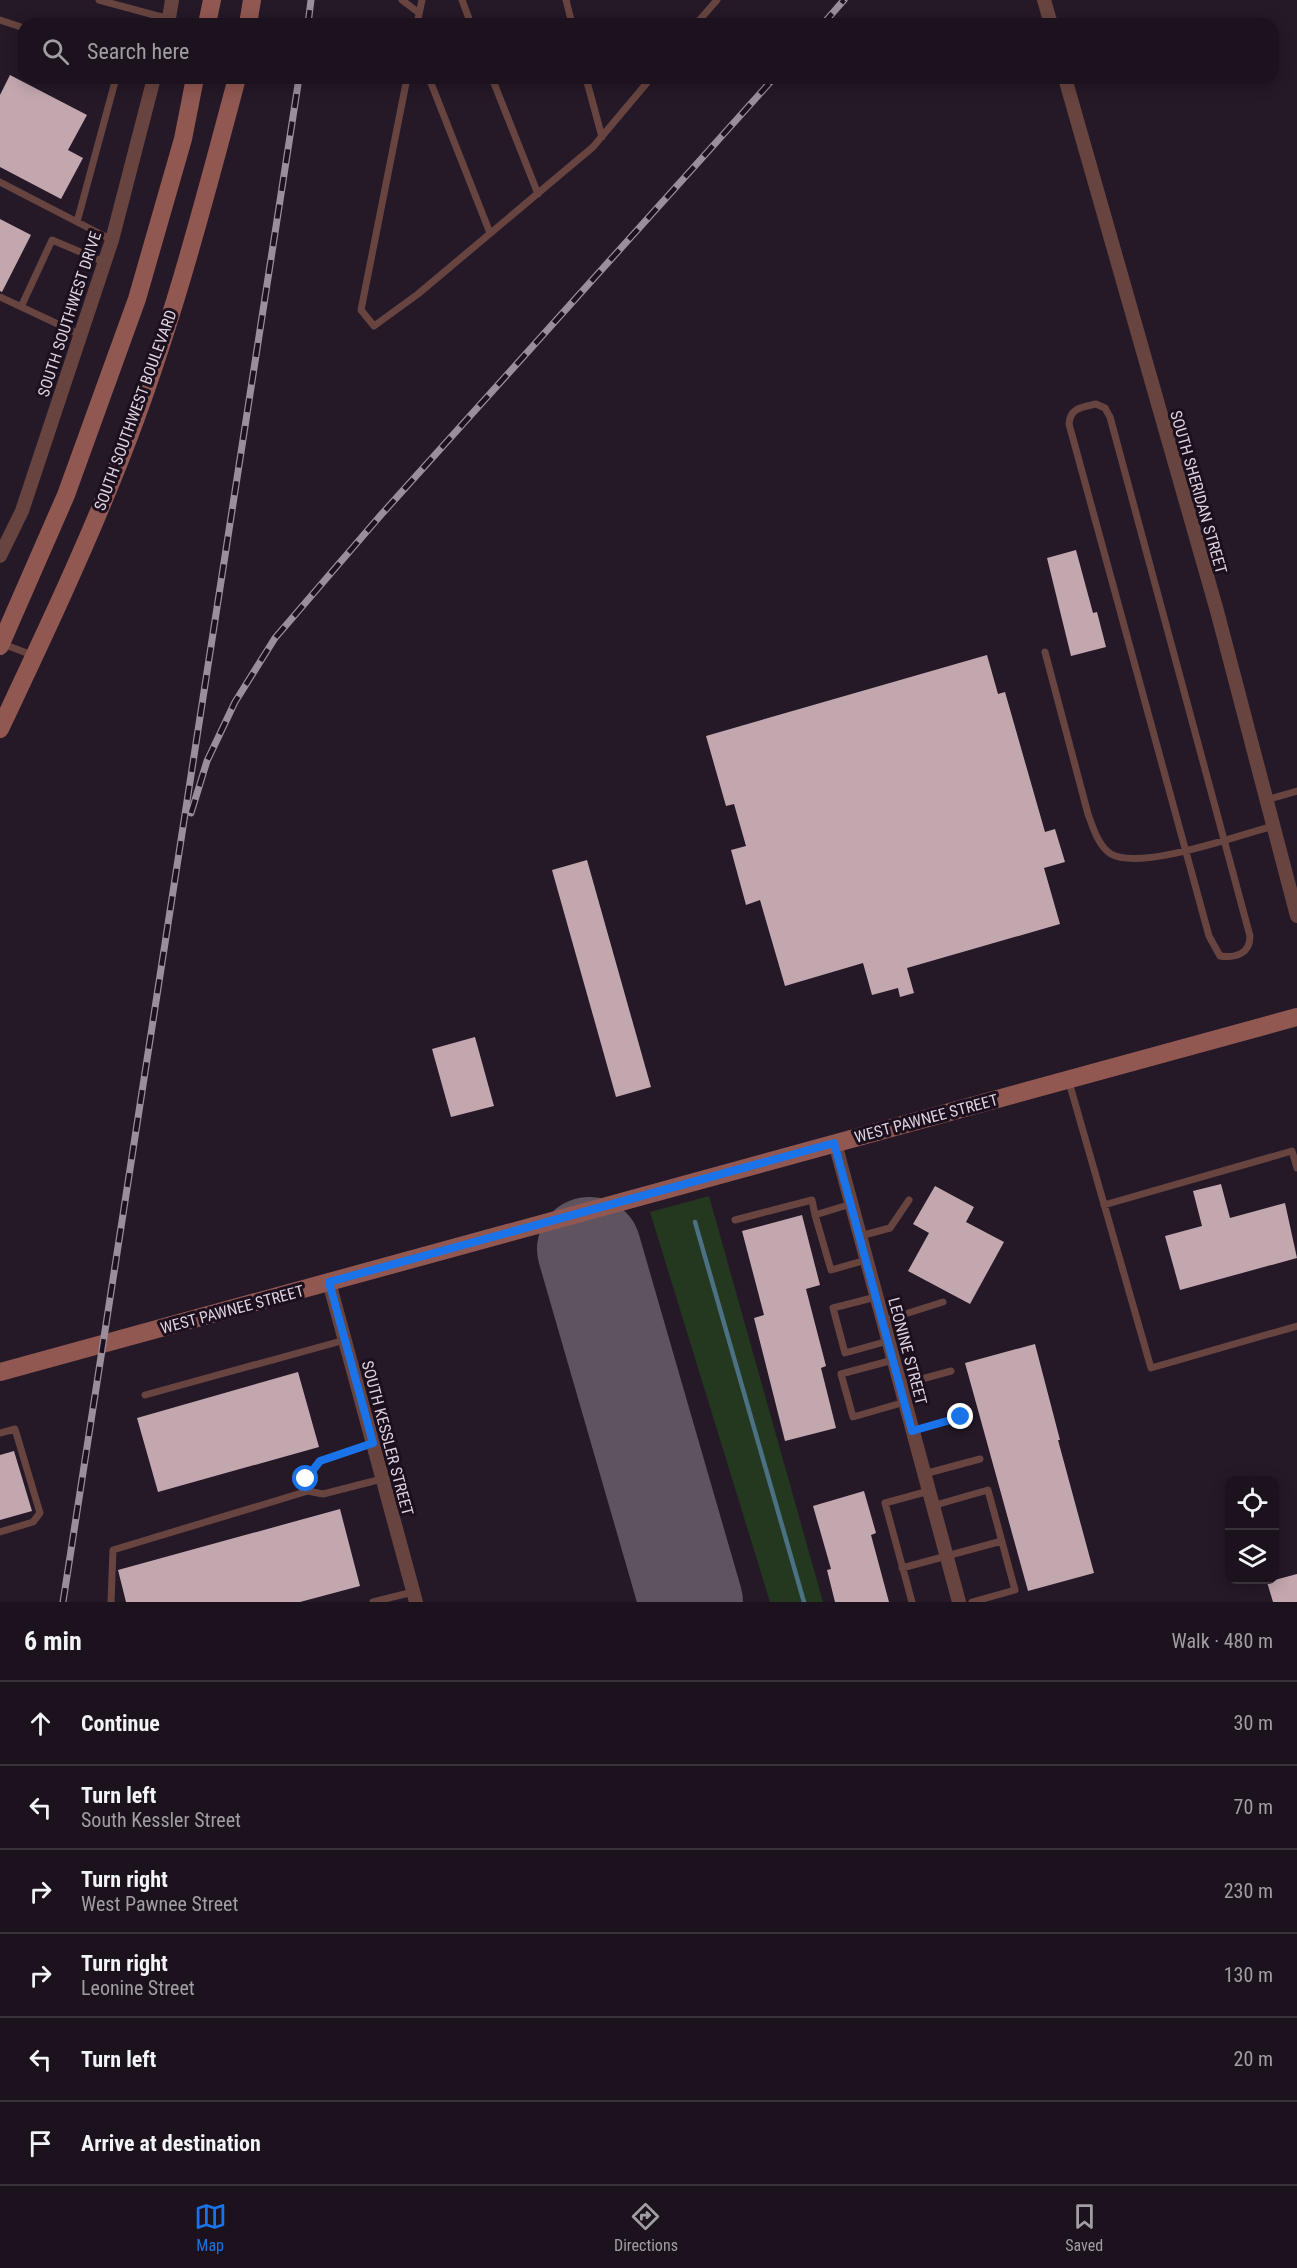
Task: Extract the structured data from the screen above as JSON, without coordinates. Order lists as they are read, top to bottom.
{
  "streets": {
    "main road": ["SOUTH SOUTHWEST BOULEVARD", "WEST PAWNEE STREET"],
    "street": [
      "SOUTH SOUTHWEST DRIVE",
      "SOUTH SHERIDAN STREET",
      "LEONINE STREET",
      "SOUTH KESSLER STREET"
    ]
  },
  "crossings": [
    ["WEST PAWNEE STREET", "LEONINE STREET"],
    ["WEST PAWNEE STREET", "SOUTH KESSLER STREET"]
  ],
  "page": {
    "search": "Search here",
    "heading": ["6 min", "Walk · 480 m"],
    "list": [
      ["Continue", "30 m"],
      ["Turn left", "South Kessler Street", "70 m"],
      ["Turn right", "West Pawnee Street", "230 m"],
      ["Turn right", "Leonine Street", "130 m"],
      ["Turn left", "20 m"],
      "Arrive at destination"
    ],
    "nav": ["Map", "Directions", "Saved"]
  }
}
